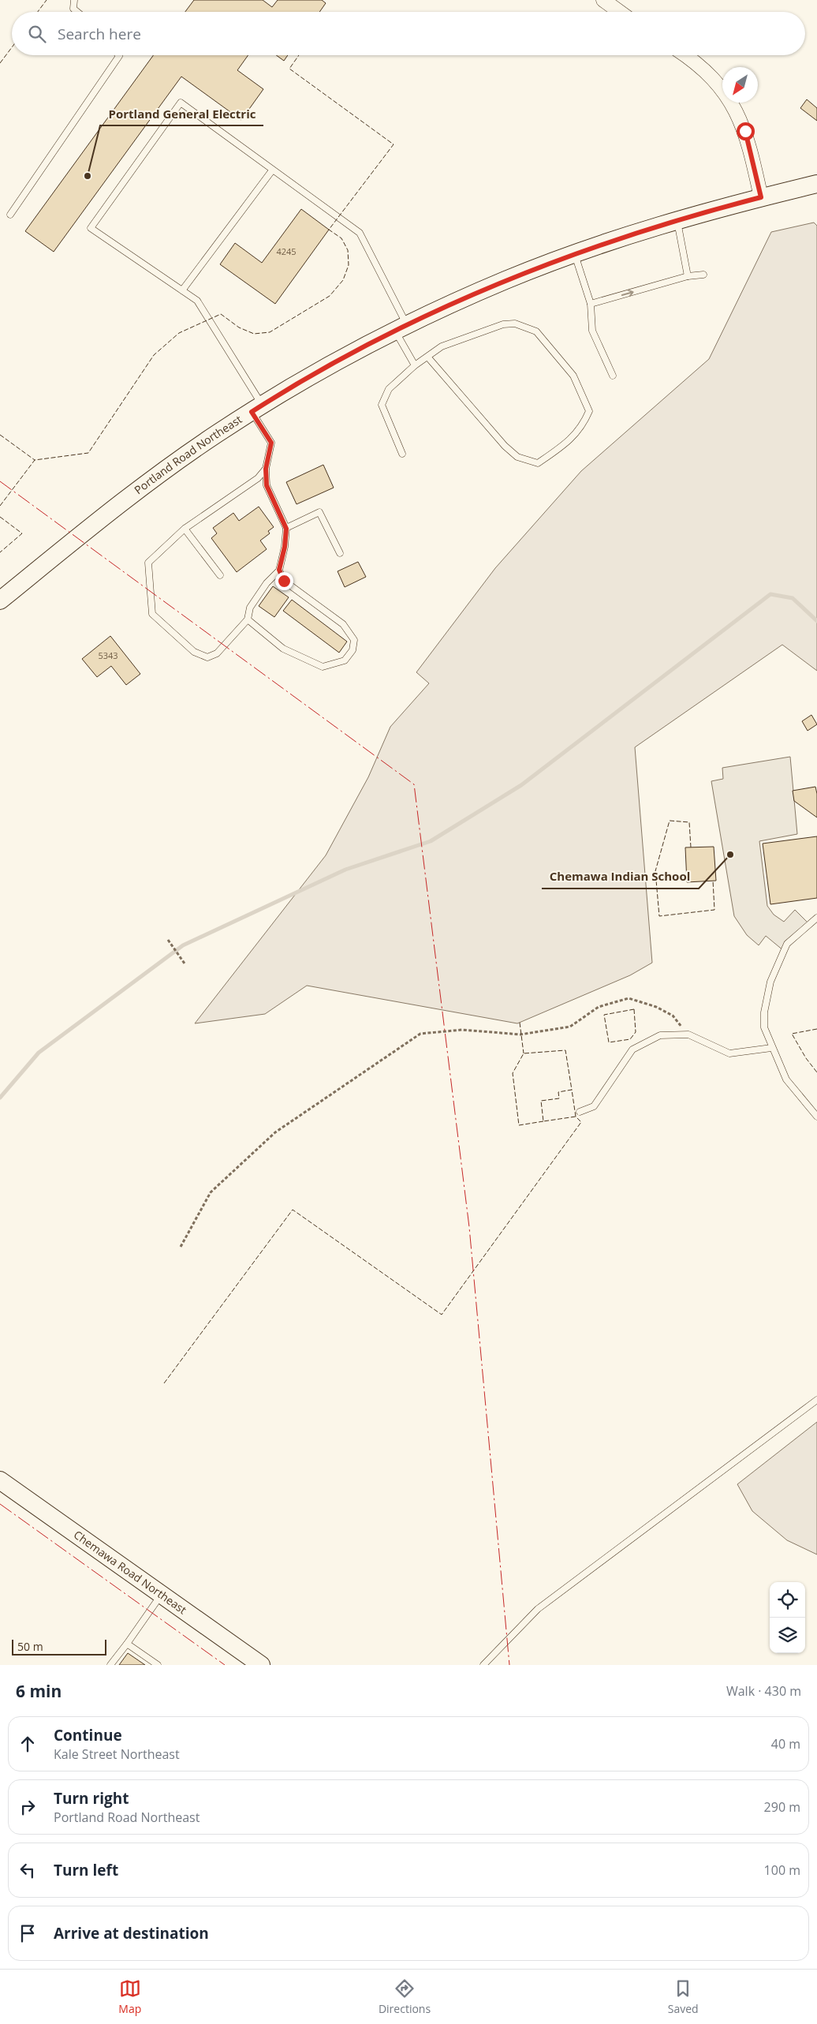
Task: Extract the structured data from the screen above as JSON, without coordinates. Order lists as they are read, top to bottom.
{
  "streets": {
    "main road": ["Portland Road Northeast", "Chemawa Road Northeast"]
  },
  "places": ["Portland General Electric", "Chemawa Indian School"],
  "house_numbers": ["4245", "5343"],
  "scale_bar": "50 m",
  "north": "bottom left",
  "page": {
    "search": "Search here",
    "scale": "50 m",
    "heading": ["6 min", "Walk · 430 m"],
    "list": [
      ["Continue", "Kale Street Northeast", "40 m"],
      ["Turn right", "Portland Road Northeast", "290 m"],
      ["Turn left", "100 m"],
      "Arrive at destination"
    ],
    "nav": ["Map", "Directions", "Saved"]
  }
}
